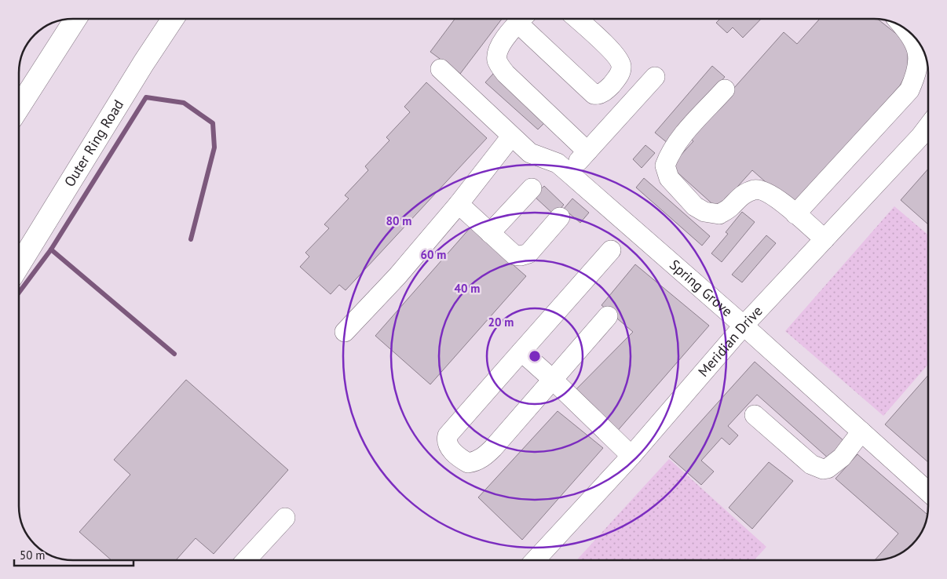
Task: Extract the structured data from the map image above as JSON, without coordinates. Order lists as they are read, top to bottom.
{
  "streets": {
    "highway": ["Outer Ring Road"],
    "street": ["Spring Grove", "Meridian Drive"]
  },
  "crossings": [
    ["Spring Grove", "Meridian Drive"]
  ],
  "scale_bar": "50 m",
  "rings": [
    "80 m",
    "60 m",
    "40 m",
    "20 m"
  ]
}
